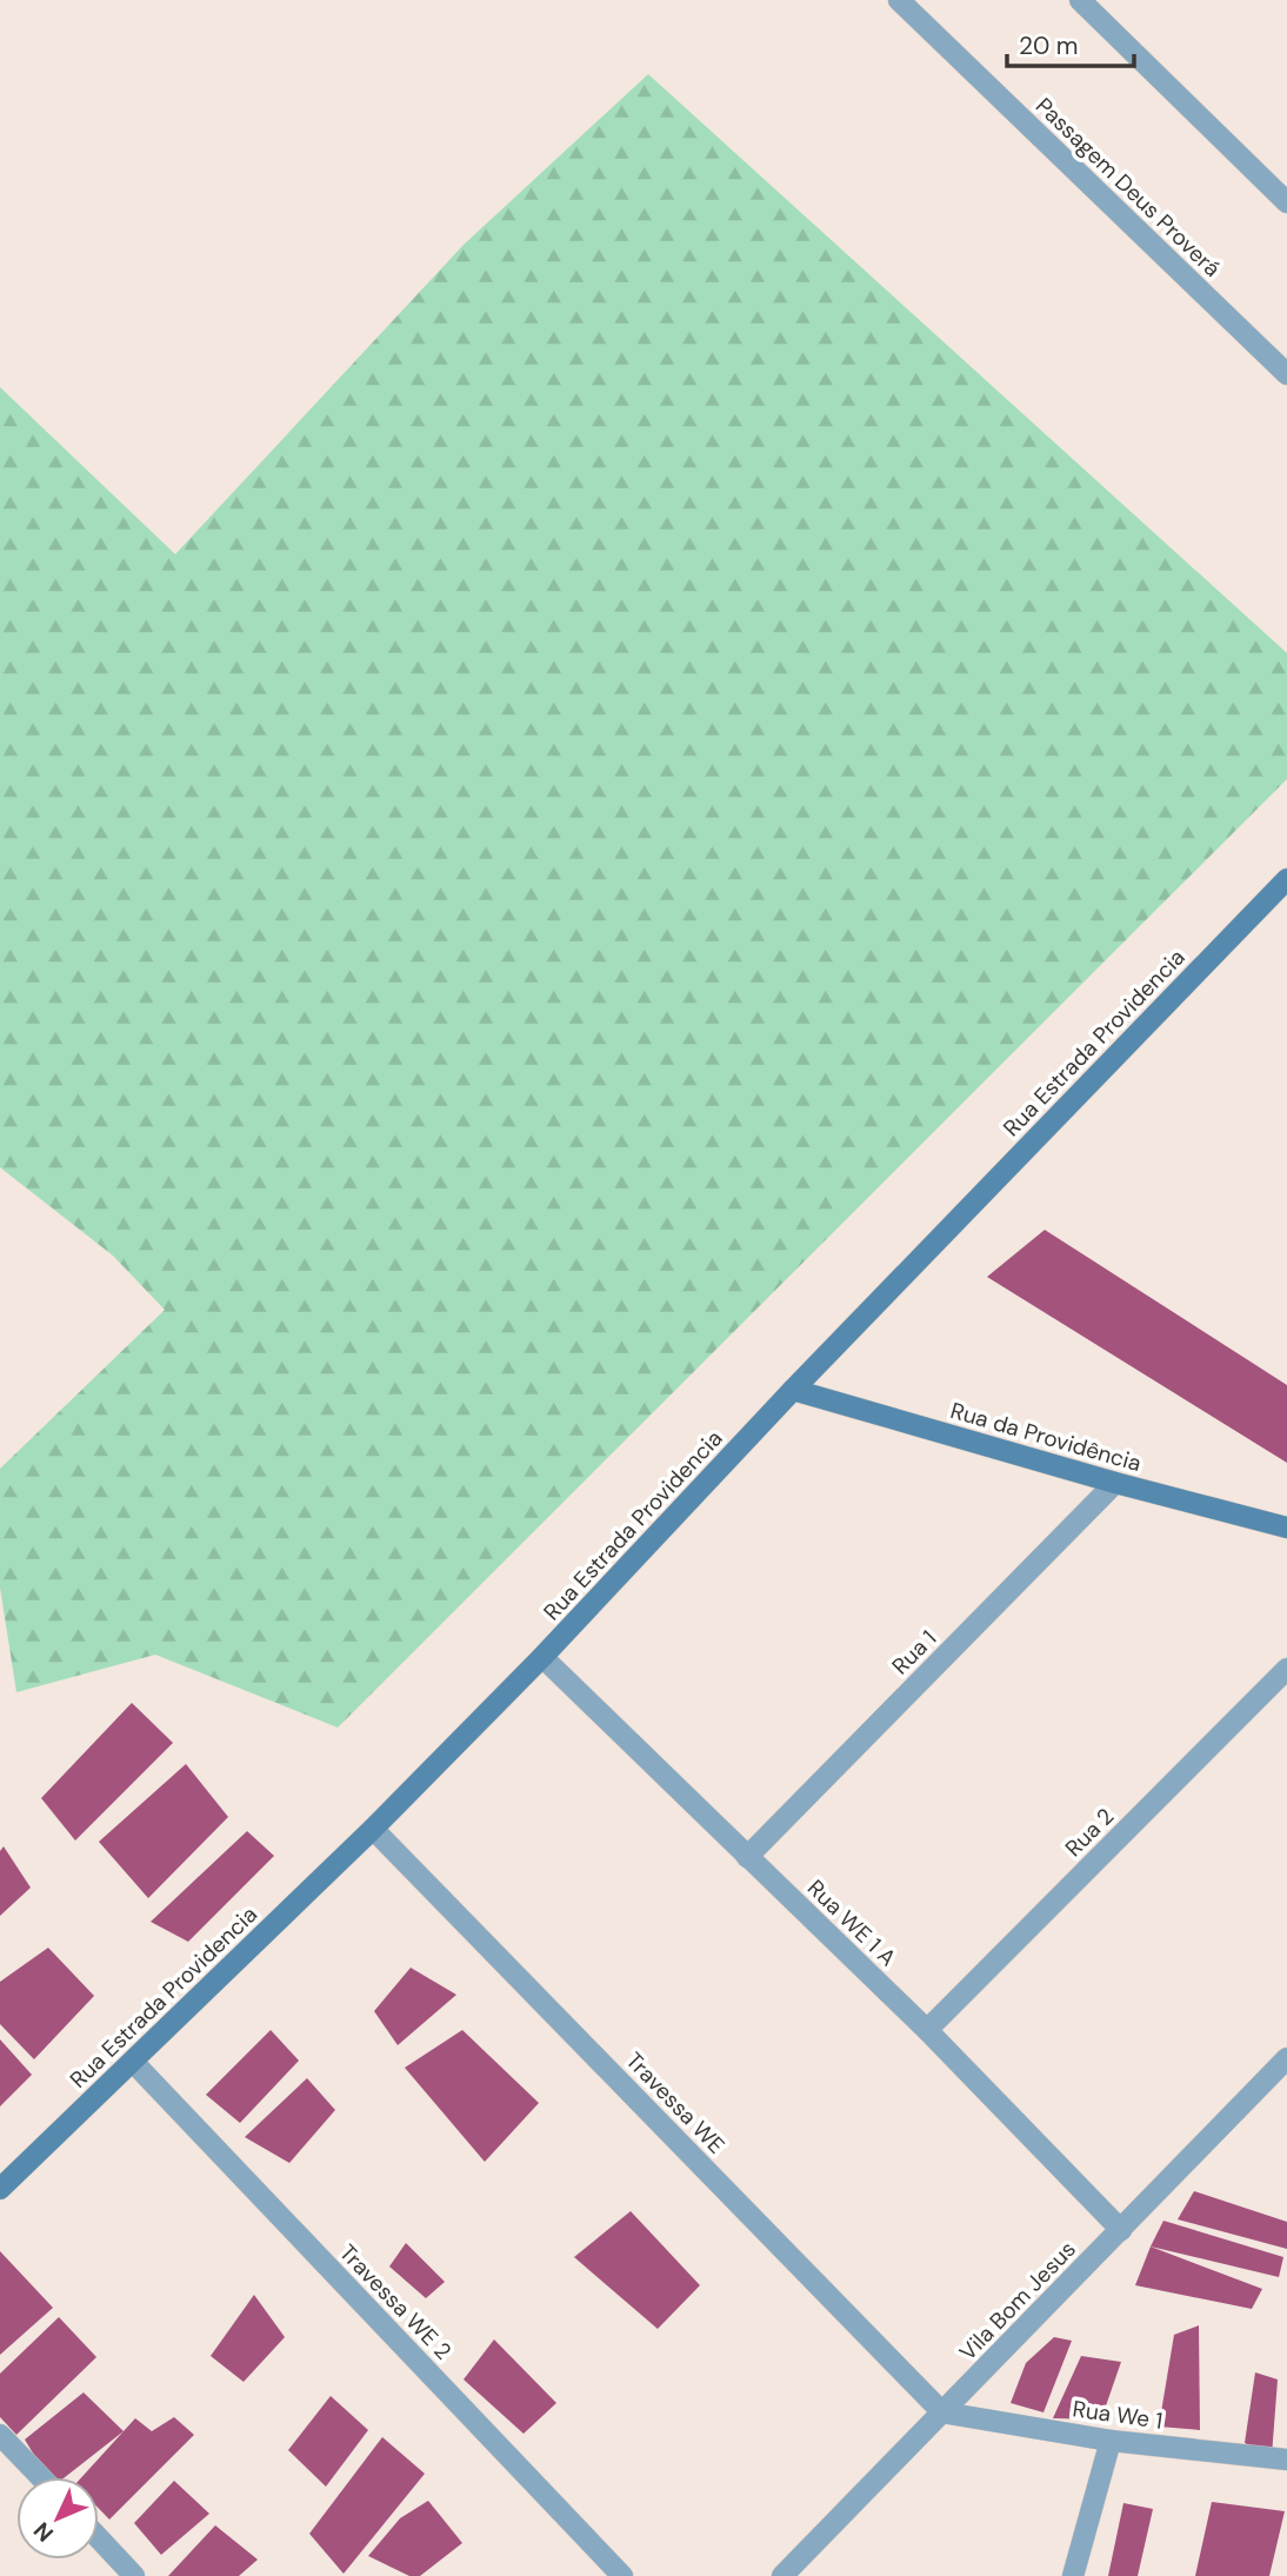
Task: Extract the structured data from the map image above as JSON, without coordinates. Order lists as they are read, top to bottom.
{
  "streets": {
    "main road": ["Rua Estrada Providencia", "Rua da Providência"],
    "street": [
      "Passagem Deus Proverá",
      "Rua 1",
      "Rua 2",
      "Rua WE 1 A",
      "Travessa WE",
      "Vila Bom Jesus",
      "Travessa WE 2",
      "Rua We 1"
    ]
  },
  "crossings": [
    ["Rua Estrada Providencia", "Rua da Providência"],
    ["Rua Estrada Providencia", "Rua WE 1 A"],
    ["Rua Estrada Providencia", "Travessa WE"],
    ["Rua Estrada Providencia", "Travessa WE 2"],
    ["Rua da Providência", "Rua 1"],
    ["Rua 1", "Rua WE 1 A"],
    ["Rua 2", "Rua WE 1 A"],
    ["Rua WE 1 A", "Vila Bom Jesus"],
    ["Travessa WE", "Vila Bom Jesus"],
    ["Travessa WE", "Rua We 1"],
    ["Vila Bom Jesus", "Rua We 1"]
  ],
  "scale_bar": "20 m",
  "north": "bottom left"
}
